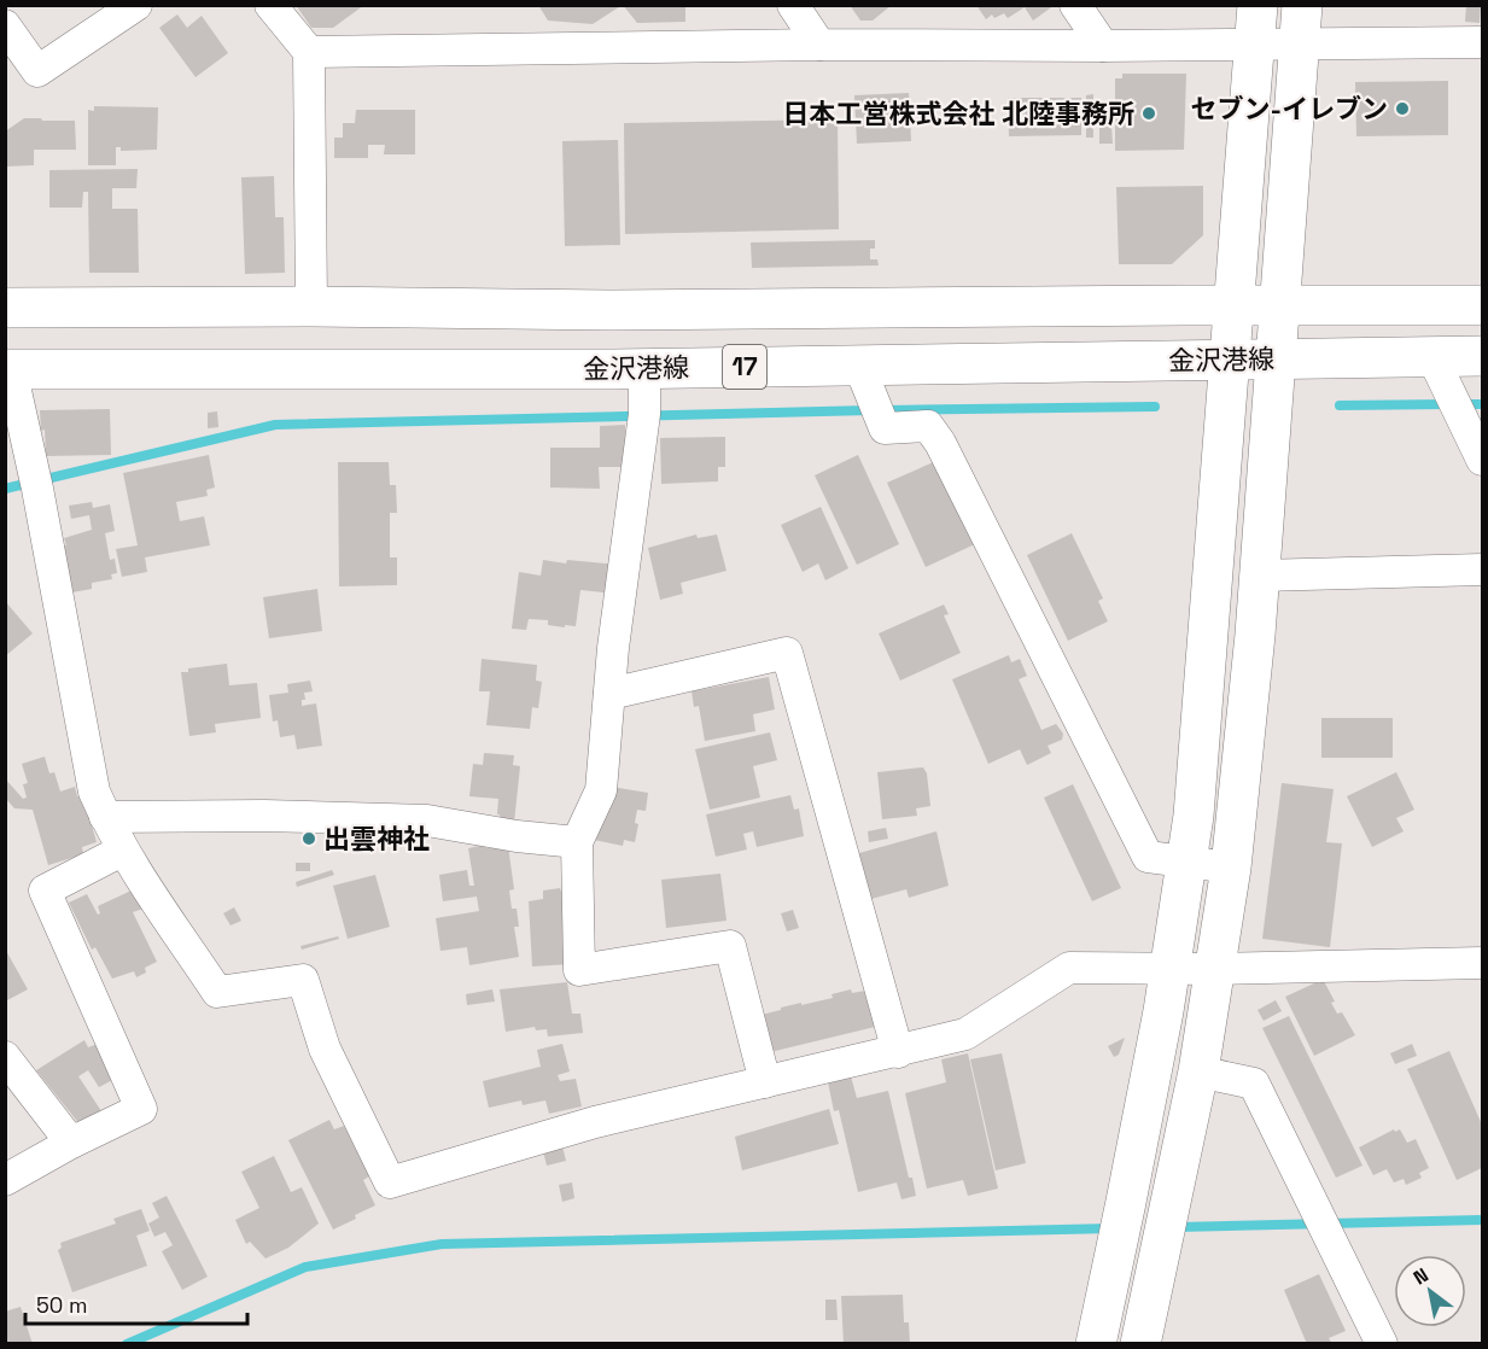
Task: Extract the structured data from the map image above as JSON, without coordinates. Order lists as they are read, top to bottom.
{
  "streets": {
    "main road": ["金沢港線", "17"]
  },
  "places": ["セブン-イレブン", "日本工営株式会社 北陸事務所", "出雲神社"],
  "scale_bar": "50 m",
  "north": "top left"
}
